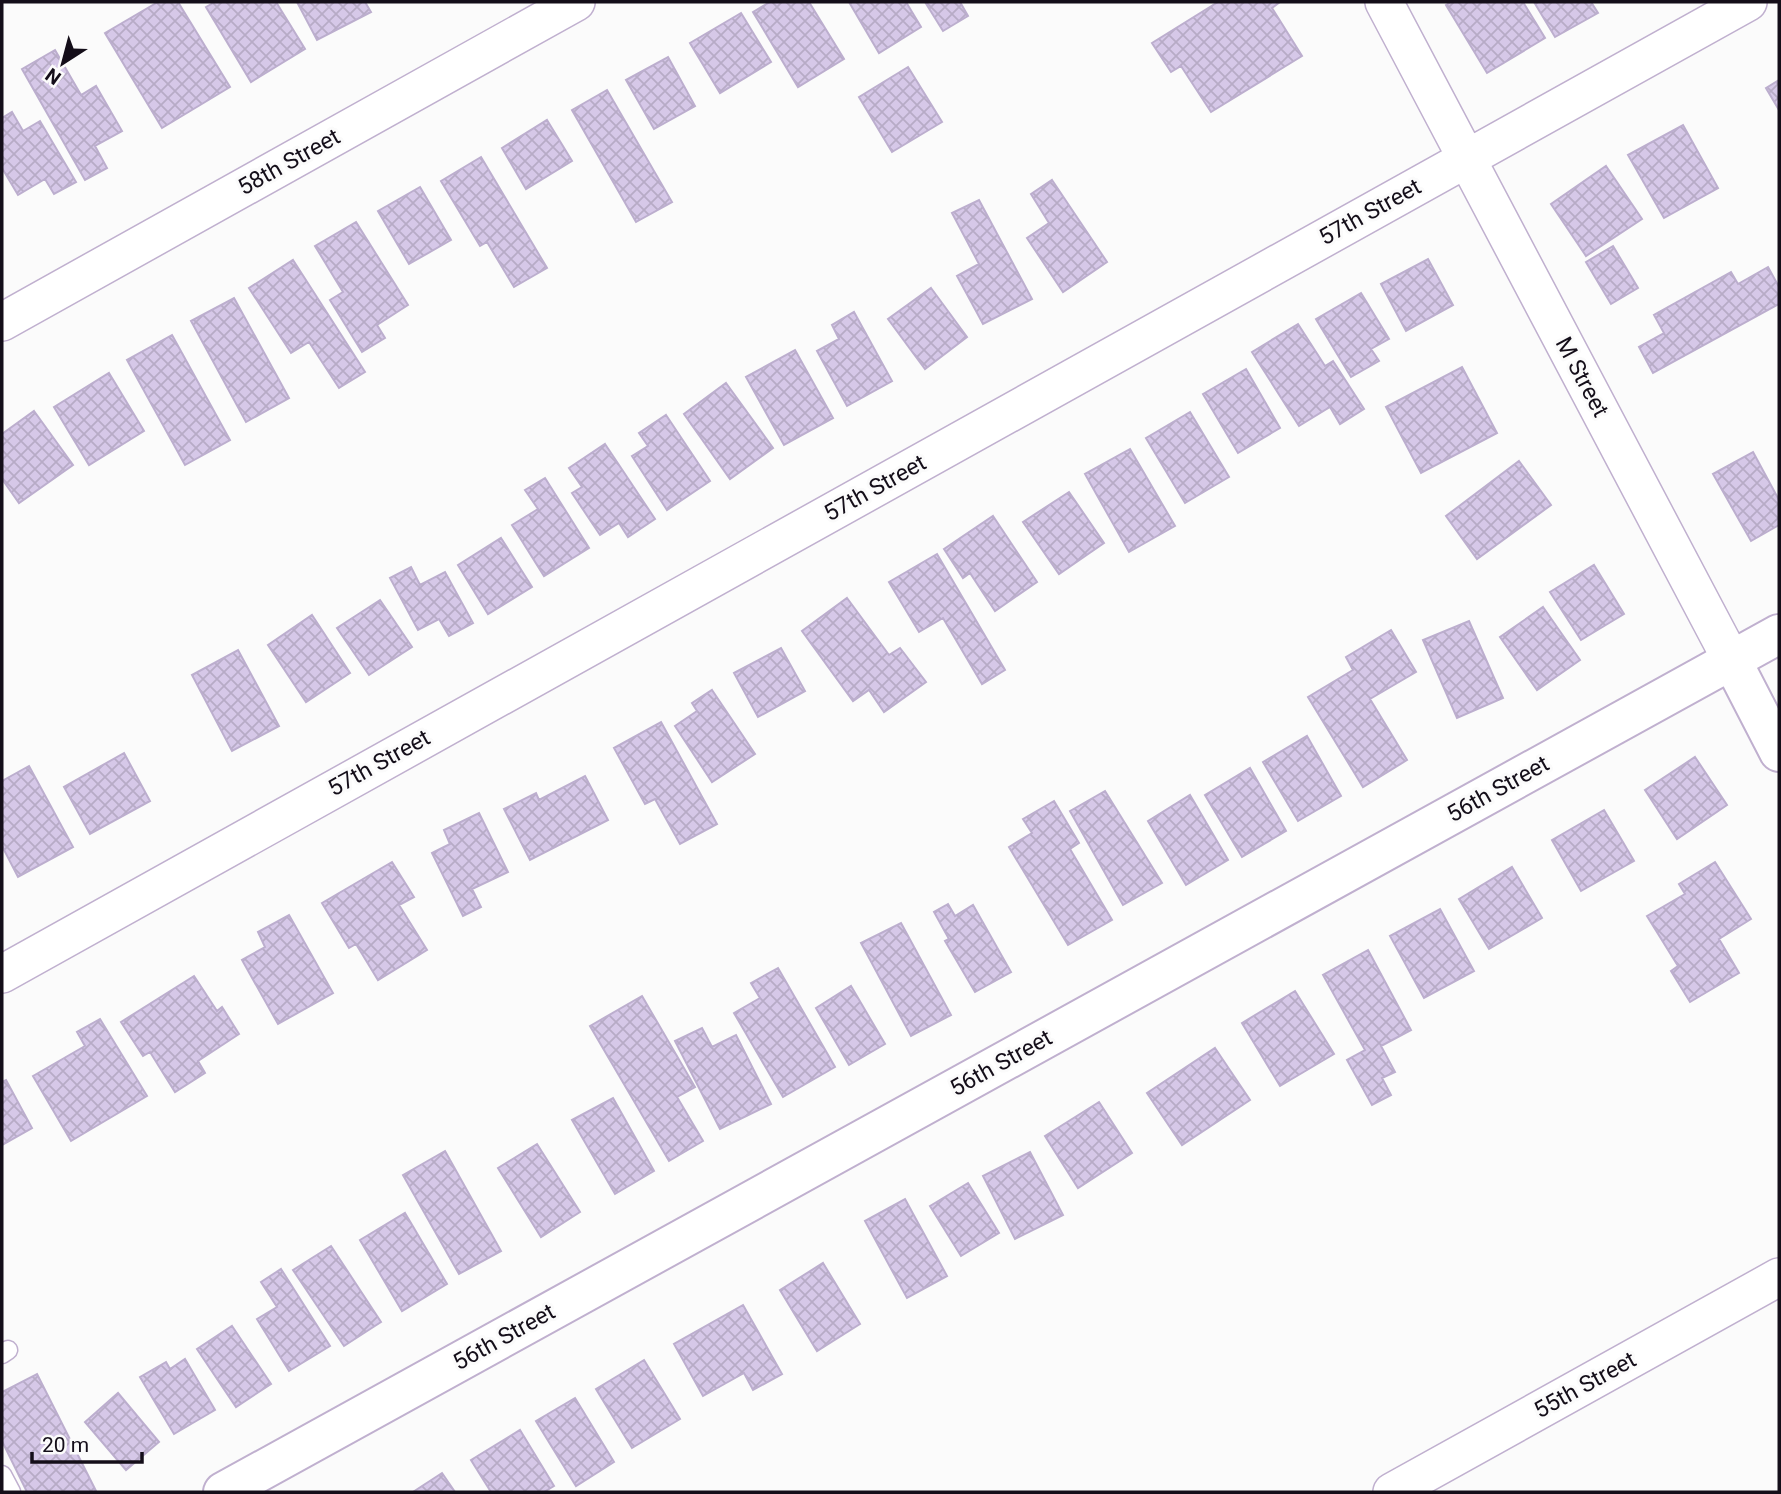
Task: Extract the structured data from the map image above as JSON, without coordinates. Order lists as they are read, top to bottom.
{
  "streets": {
    "street": [
      "58th Street",
      "57th Street",
      "M Street",
      "56th Street",
      "55th Street"
    ]
  },
  "crossings": [
    ["57th Street", "M Street"],
    ["M Street", "56th Street"]
  ],
  "scale_bar": "20 m",
  "north": "bottom left"
}
